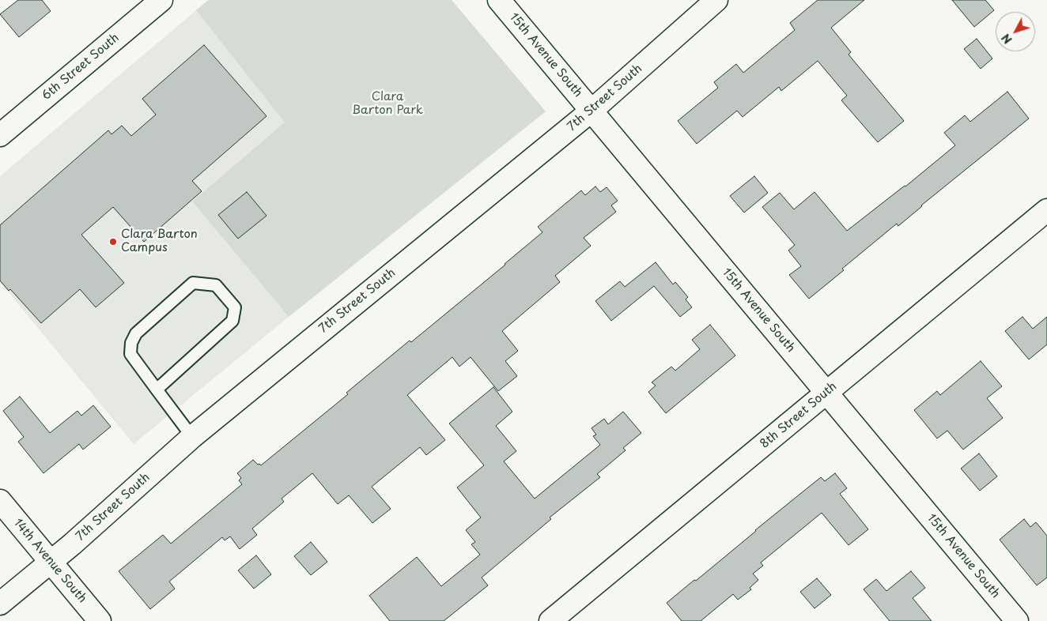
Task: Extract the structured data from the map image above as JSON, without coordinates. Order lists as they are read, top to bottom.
{
  "streets": {
    "street": [
      "15th Avenue South",
      "6th Street South",
      "7th Street South",
      "8th Street South",
      "14th Avenue South"
    ]
  },
  "crossings": [
    ["15th Avenue South", "7th Street South"],
    ["15th Avenue South", "8th Street South"],
    ["7th Street South", "14th Avenue South"]
  ],
  "parks": ["Clara Barton Park"],
  "places": ["Clara Barton Campus"],
  "north": "bottom left"
}
